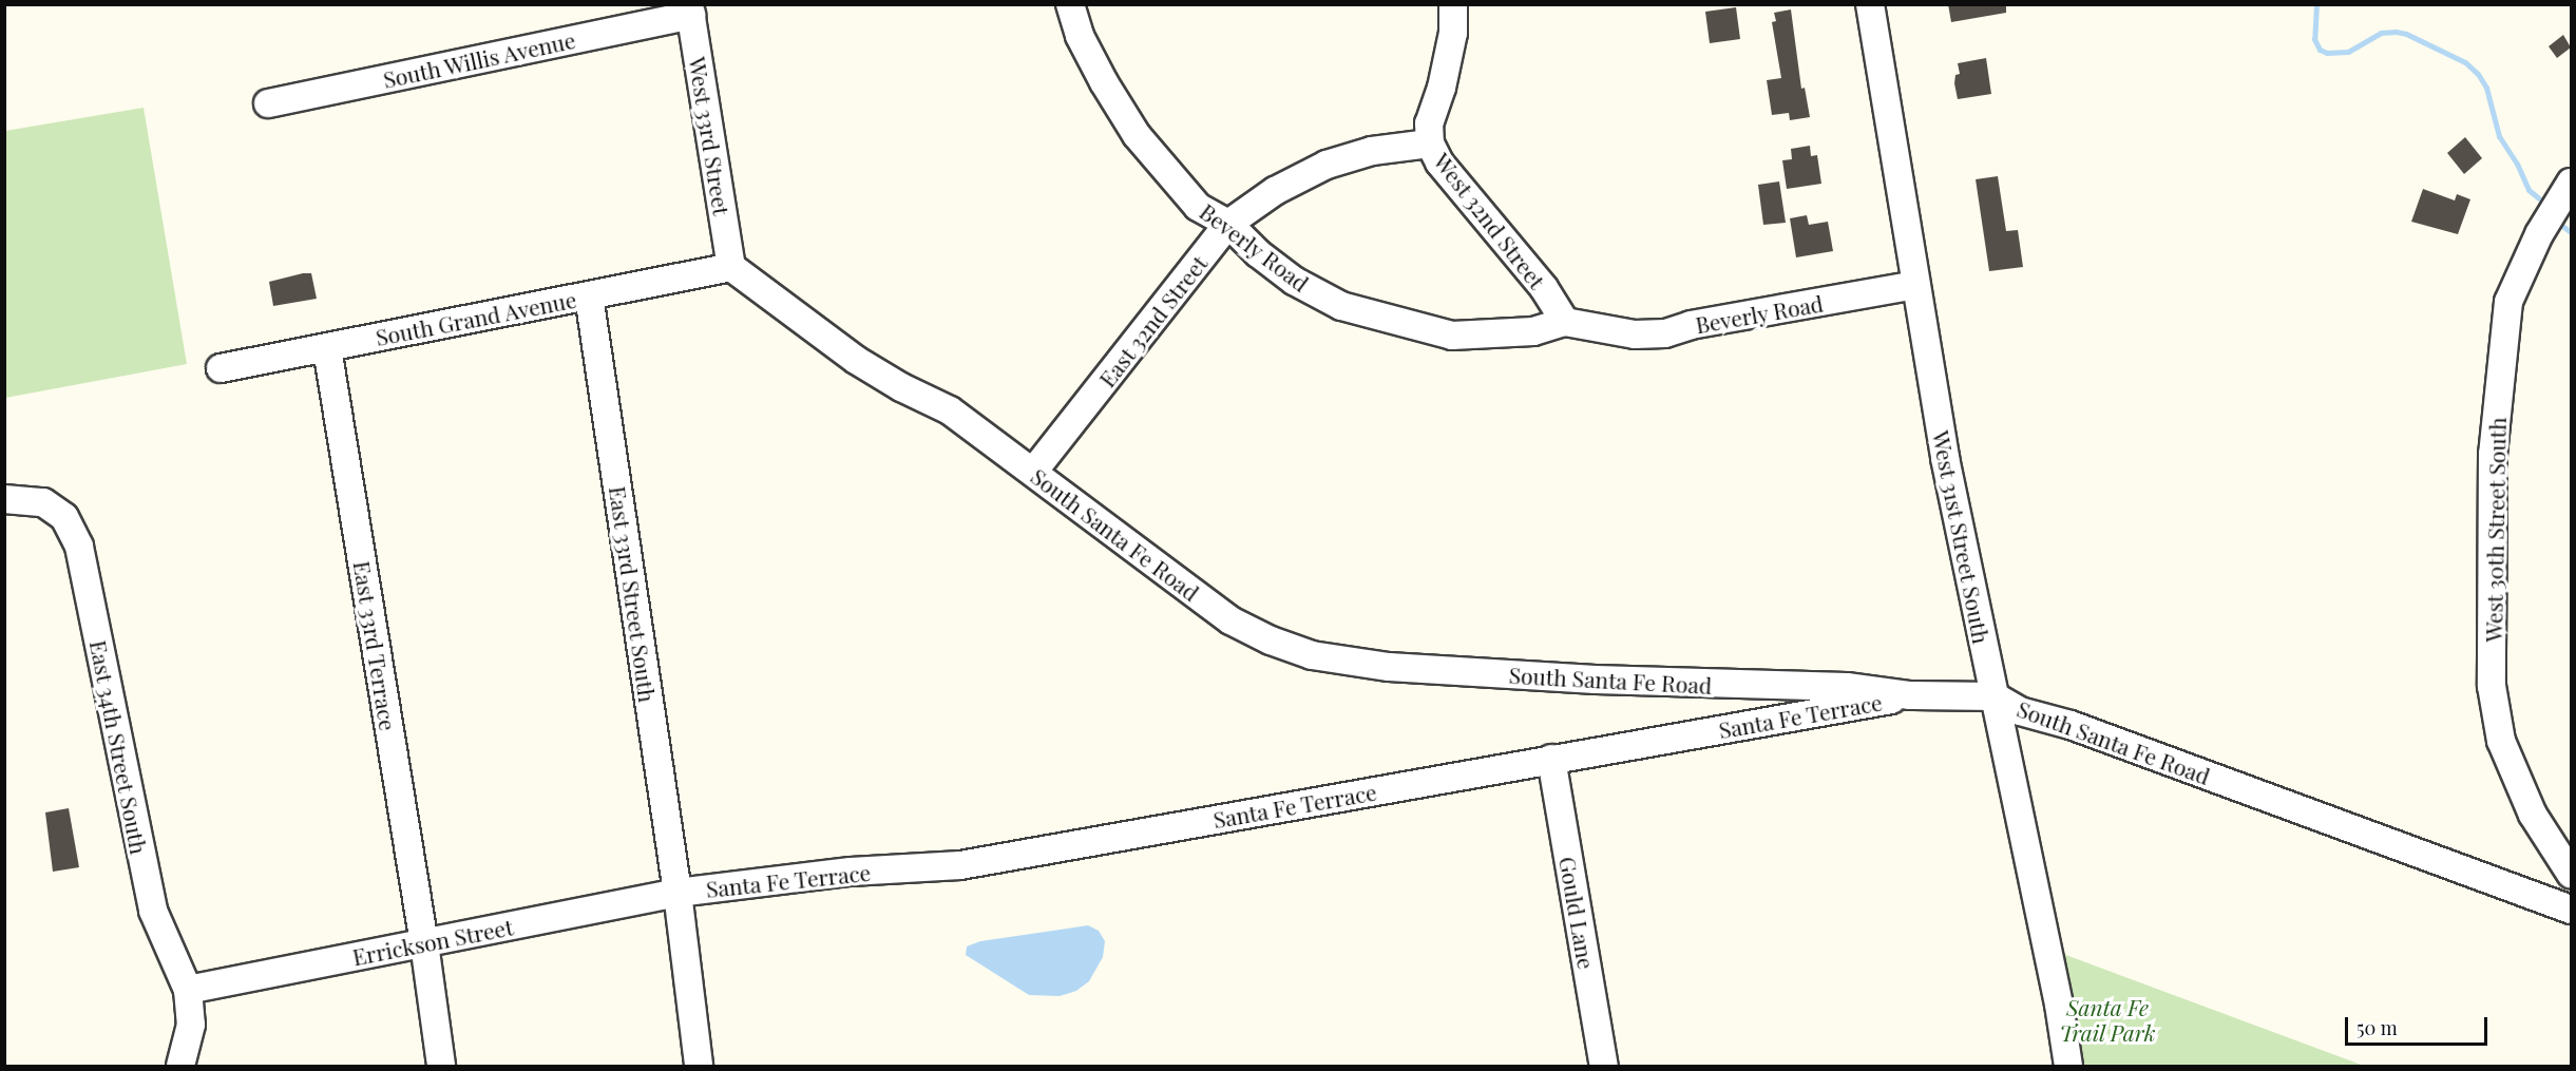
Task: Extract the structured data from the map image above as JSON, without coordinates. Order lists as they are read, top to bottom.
{
  "streets": {
    "street": [
      "South Willis Avenue",
      "West 33rd Street",
      "West 32nd Street",
      "Beverly Road",
      "South Grand Avenue",
      "East 32nd Street",
      "West 30th Street South",
      "South Santa Fe Road",
      "West 31st Street South",
      "East 33rd Street South",
      "East 33rd Terrace",
      "Santa Fe Terrace",
      "East 34th Street South",
      "Gould Lane",
      "Errickson Street"
    ]
  },
  "crossings": [
    ["South Willis Avenue", "West 33rd Street"],
    ["West 33rd Street", "South Grand Avenue"],
    ["West 33rd Street", "South Santa Fe Road"],
    ["West 32nd Street", "Beverly Road"],
    ["West 32nd Street", "East 32nd Street"],
    ["Beverly Road", "East 32nd Street"],
    ["Beverly Road", "West 31st Street South"],
    ["South Grand Avenue", "South Santa Fe Road"],
    ["South Grand Avenue", "East 33rd Street South"],
    ["South Grand Avenue", "East 33rd Terrace"],
    ["East 32nd Street", "South Santa Fe Road"],
    ["South Santa Fe Road", "West 31st Street South"],
    ["South Santa Fe Road", "Santa Fe Terrace"],
    ["East 33rd Street South", "Santa Fe Terrace"],
    ["East 33rd Street South", "Errickson Street"],
    ["East 33rd Terrace", "Errickson Street"],
    ["Santa Fe Terrace", "Gould Lane"],
    ["Santa Fe Terrace", "Errickson Street"],
    ["East 34th Street South", "Errickson Street"]
  ],
  "parks": ["Santa Fe Trail Park"],
  "scale_bar": "50 m"
}
